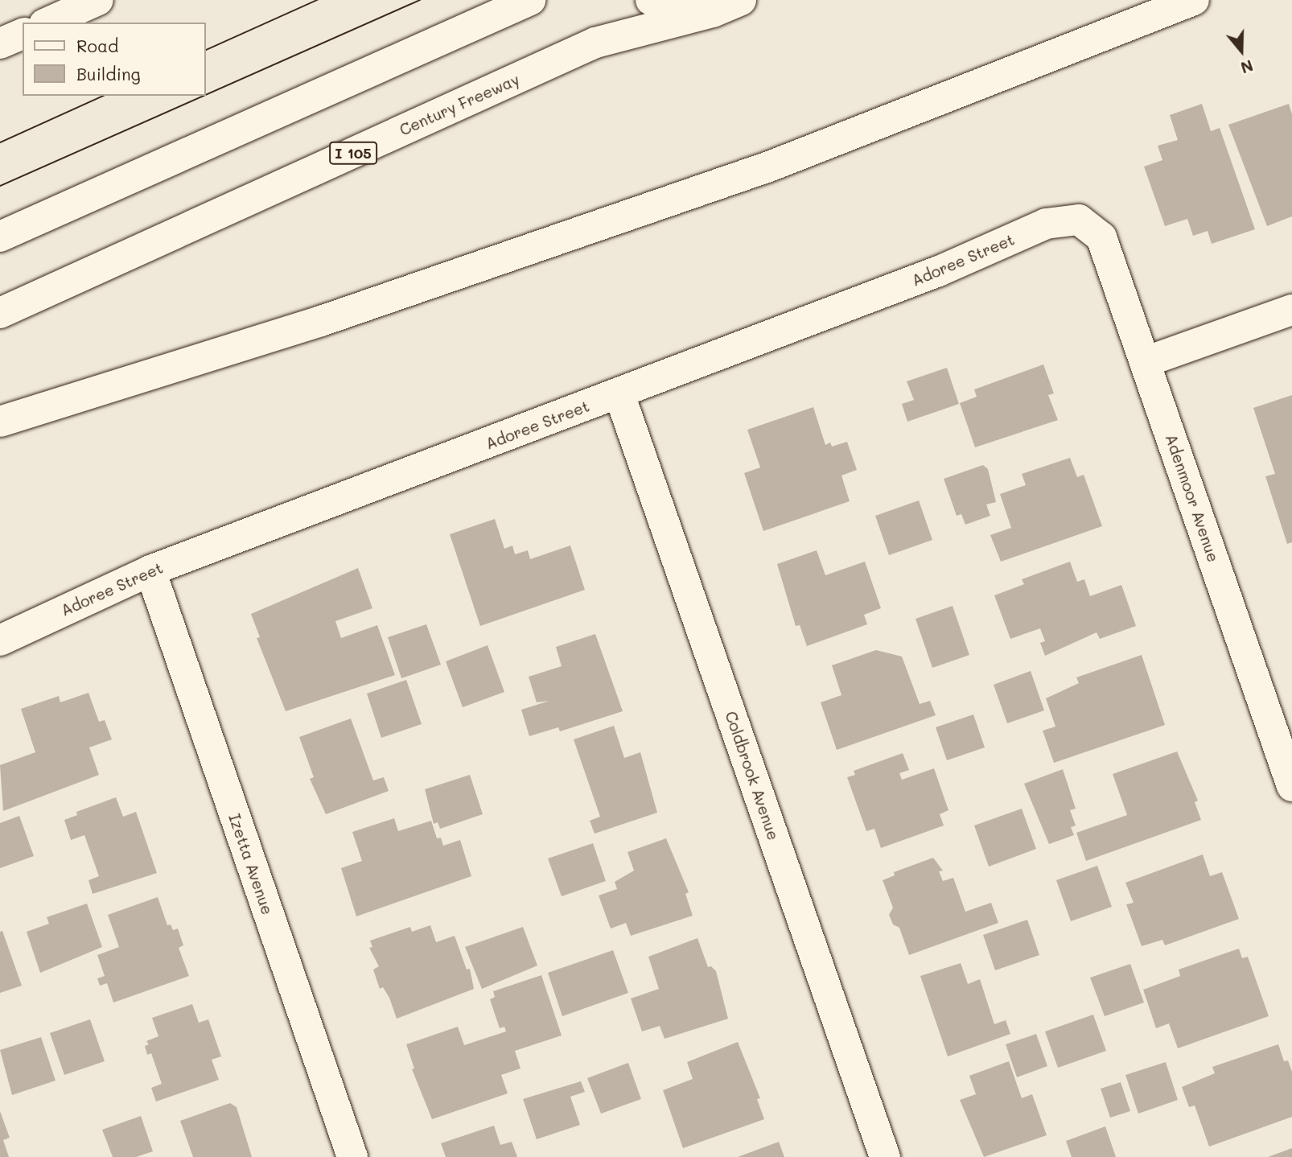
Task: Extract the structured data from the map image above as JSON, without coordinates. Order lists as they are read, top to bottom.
{
  "streets": {
    "main road": [
      "Century Freeway",
      "I 105",
      "Adoree Street",
      "Adenmoor Avenue",
      "Coldbrook Avenue",
      "Izetta Avenue"
    ]
  },
  "crossings": [
    ["Adoree Street", "Adenmoor Avenue"],
    ["Adoree Street", "Coldbrook Avenue"],
    ["Adoree Street", "Izetta Avenue"]
  ],
  "legend": ["Road", "Building"],
  "north": "bottom"
}
